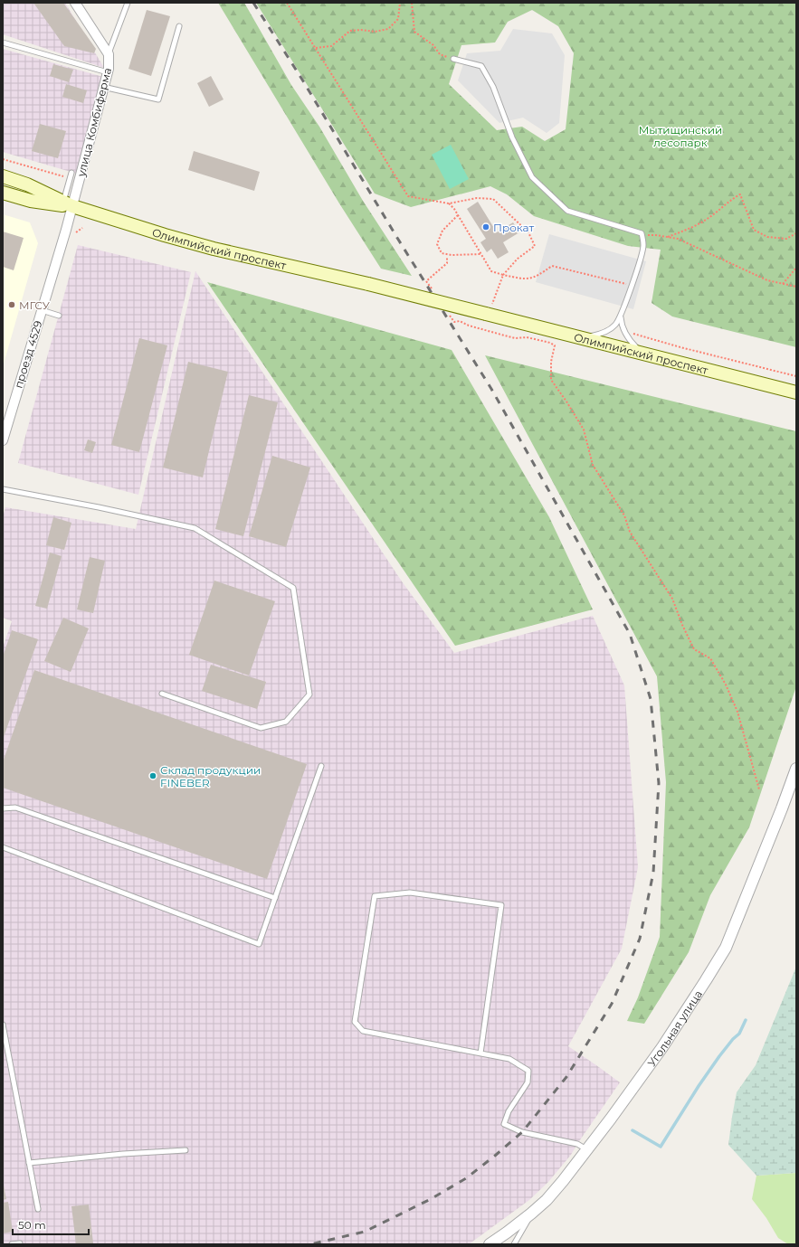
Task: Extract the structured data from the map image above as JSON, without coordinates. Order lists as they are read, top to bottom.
{
  "streets": {
    "main road": ["Олимпийский проспект"],
    "street": ["улица Комбиферма", "проезд 4529", "Угольная улица"]
  },
  "crossings": [
    ["улица Комбиферма", "Олимпийский проспект"],
    ["улица Комбиферма", "проезд 4529"],
    ["Олимпийский проспект", "проезд 4529"]
  ],
  "parks": ["Мытищинский лесопарк"],
  "places": ["Прокат", "МГСУ", "Склад продукции FINEBER"],
  "scale_bar": "50 m"
}
